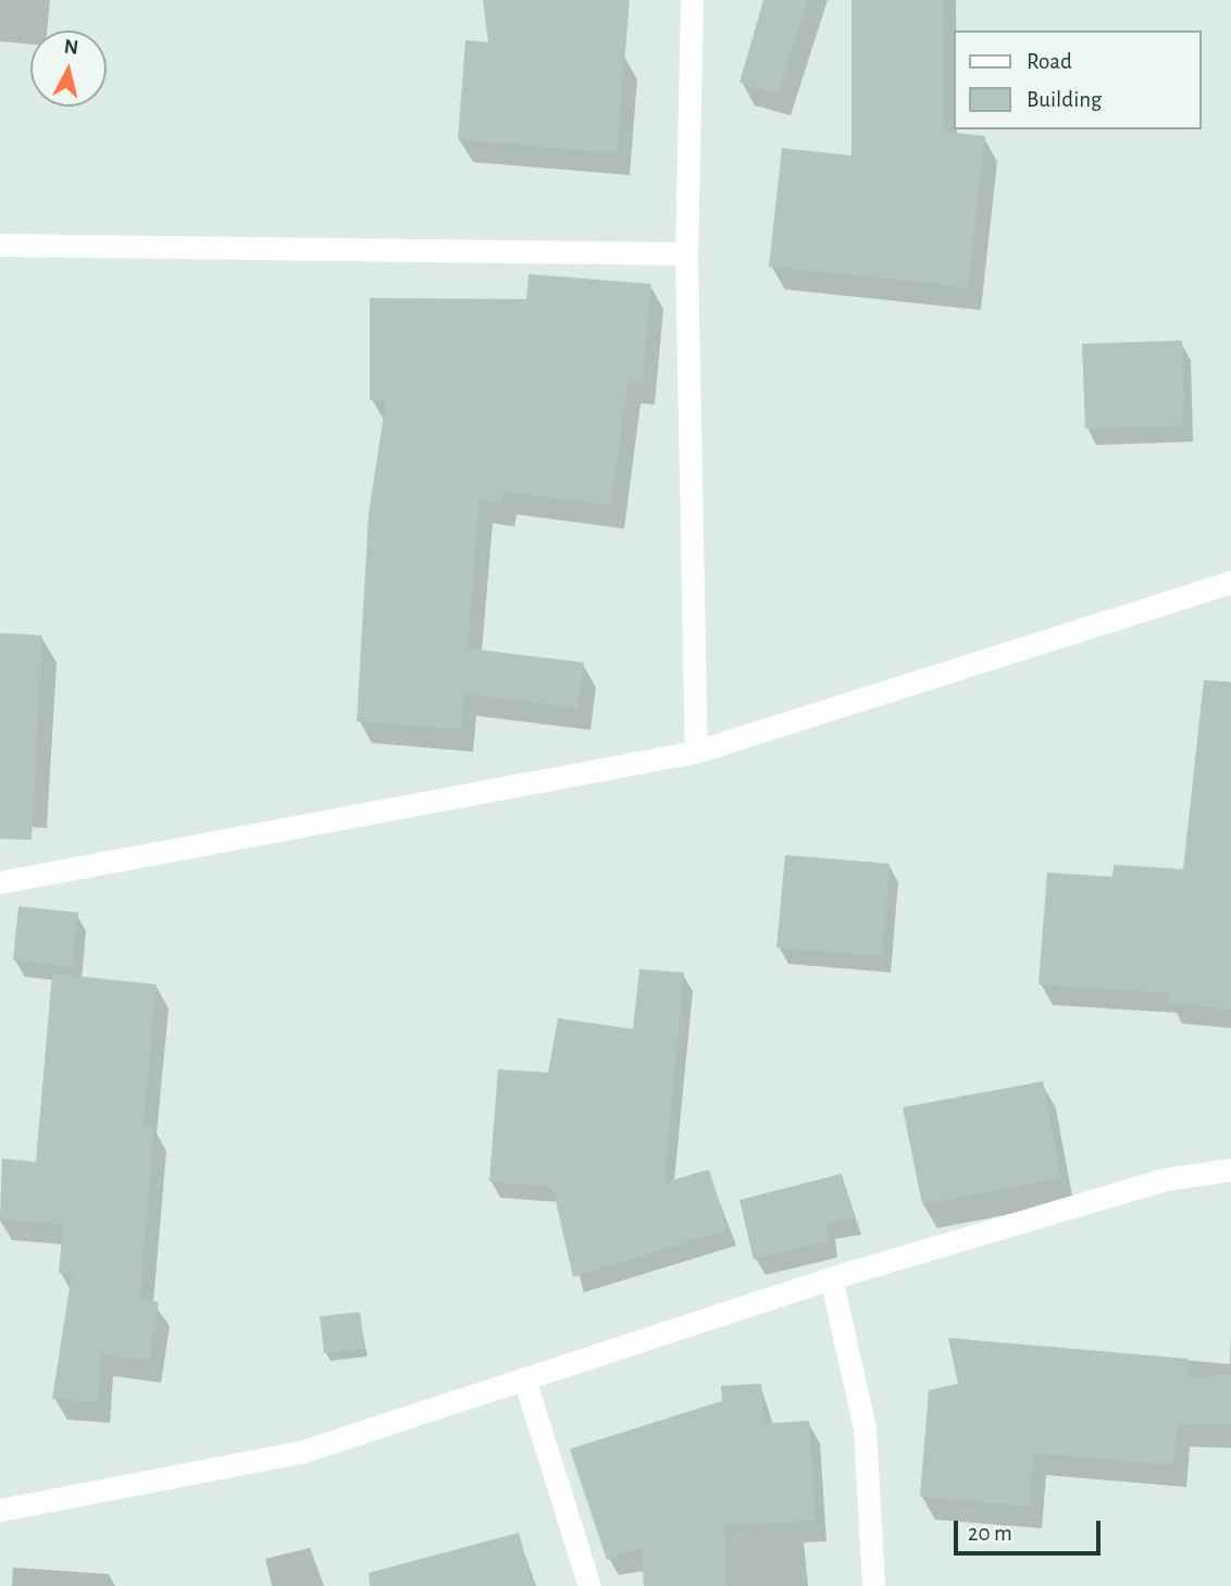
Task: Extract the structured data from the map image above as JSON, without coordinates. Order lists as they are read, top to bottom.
{
  "legend": ["Road", "Building"],
  "scale_bar": "20 m",
  "north": "top"
}
